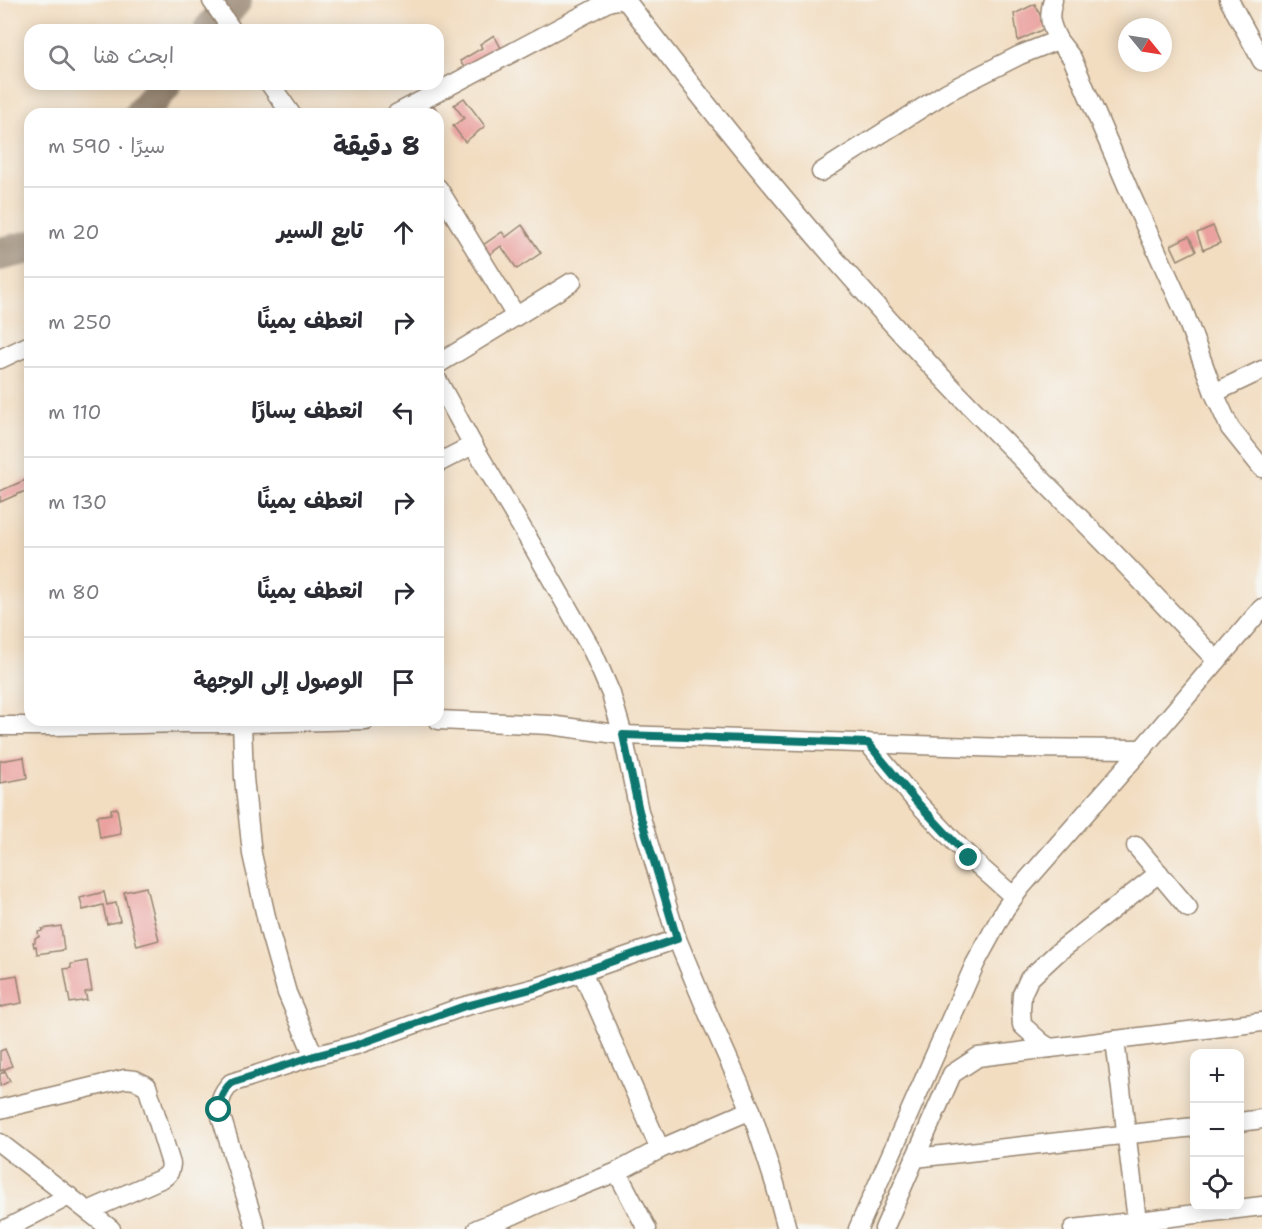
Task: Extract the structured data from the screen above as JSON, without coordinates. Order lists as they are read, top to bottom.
{
  "north": "bottom right",
  "page": {
    "search": "ابحث هنا",
    "heading": ["8 دقيقة", "سيرًا · 590 m"],
    "list": [
      ["تابع السير", "20 m"],
      ["انعطف يمينًا", "250 m"],
      ["انعطف يسارًا", "110 m"],
      ["انعطف يمينًا", "130 m"],
      ["انعطف يمينًا", "80 m"],
      "الوصول إلى الوجهة"
    ],
    "map_buttons": ["+", "−"]
  }
}
